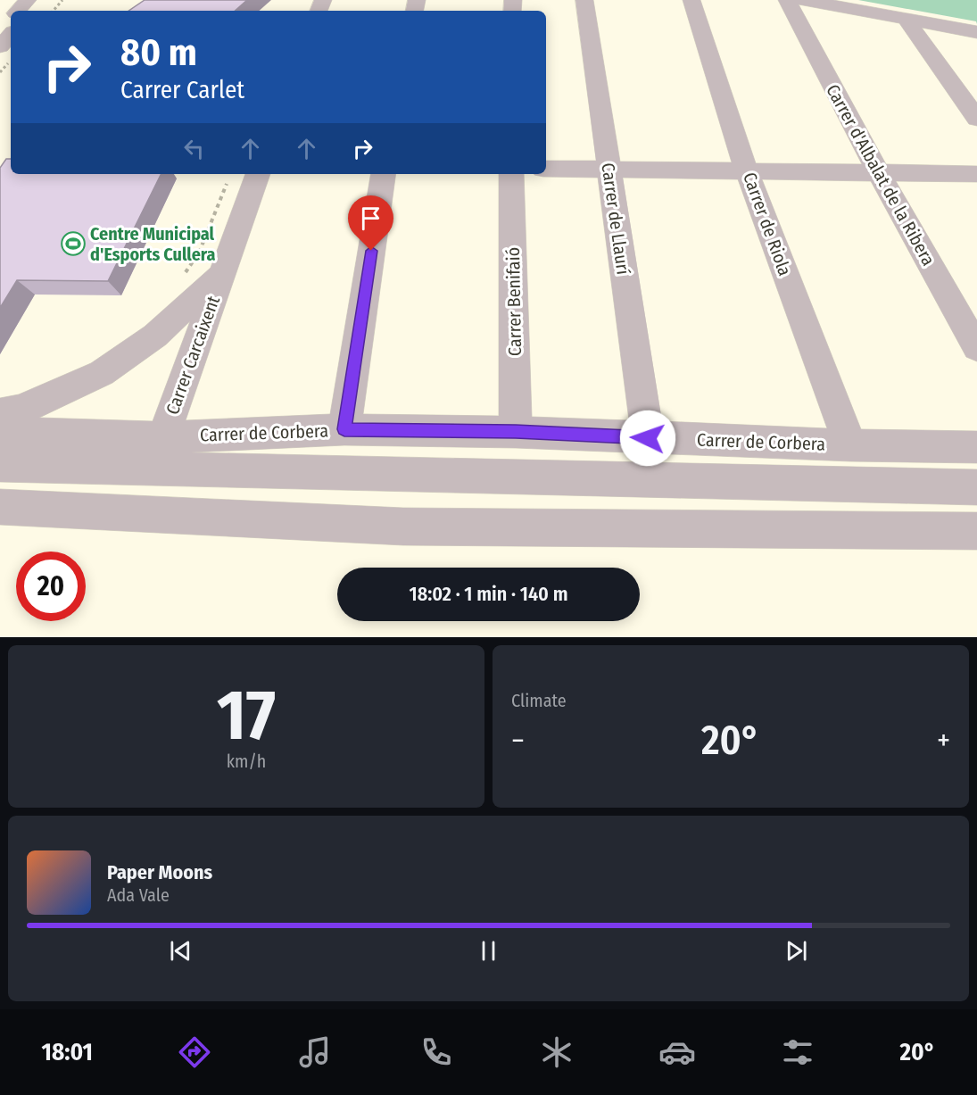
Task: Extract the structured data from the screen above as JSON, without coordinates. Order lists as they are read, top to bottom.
{
  "streets": {
    "street": [
      "Carrer d'Albalat de la Ribera",
      "Carrer de Llaurí",
      "Carrer de Riola",
      "Carrer Benifaió",
      "Carrer Carcaixent",
      "Carrer de Corbera"
    ]
  },
  "crossings": [
    ["Carrer de Llaurí", "Carrer de Corbera"],
    ["Carrer de Riola", "Carrer de Corbera"],
    ["Carrer Benifaió", "Carrer de Corbera"],
    ["Carrer Carcaixent", "Carrer de Corbera"]
  ],
  "places": {
    "sports": ["Centre Municipal d'Esports Cullera"]
  },
  "page": {
    "turn": ["80 m", "Carrer Carlet"],
    "limit": "20",
    "trip": "18:02 · 1 min · 140 m",
    "tile": [
      ["17", "km/h"],
      "Climate"
    ],
    "heat": ["−", "20°", "+"],
    "song": ["Paper Moons", "Ada Vale"],
    "tabs": ["18:01", "20°"]
  }
}
